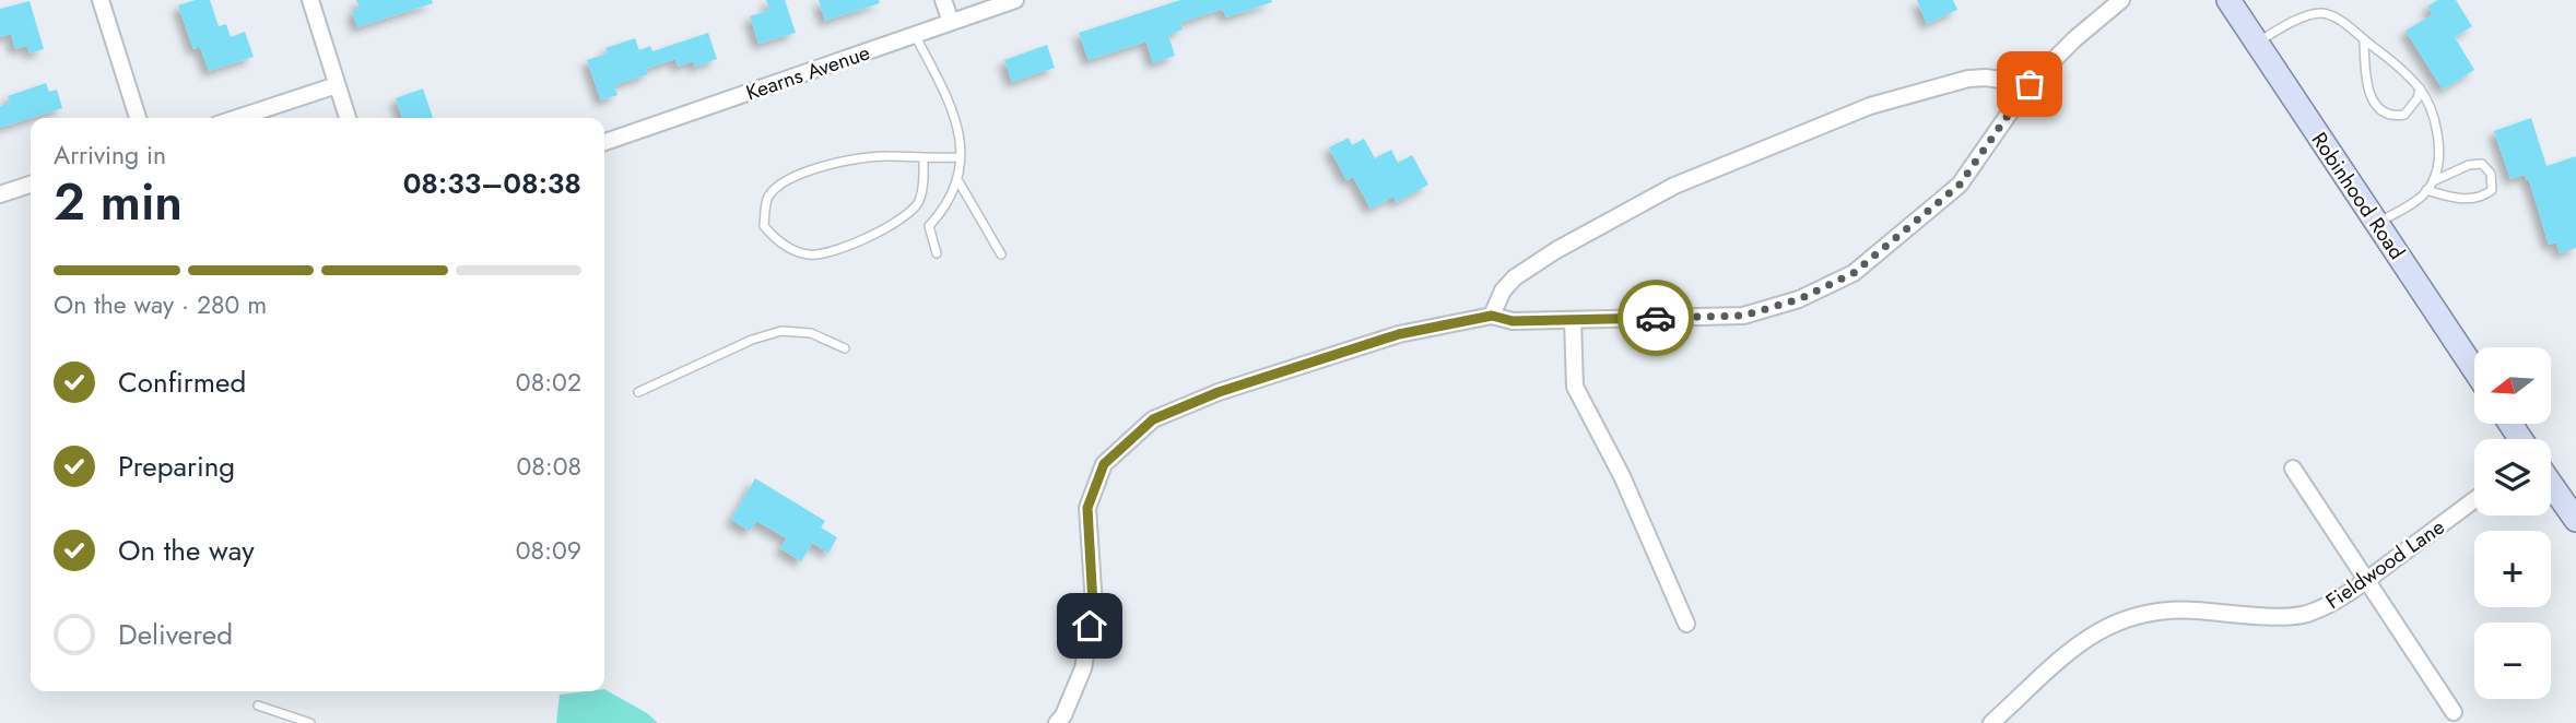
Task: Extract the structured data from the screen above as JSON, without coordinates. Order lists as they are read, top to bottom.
{
  "streets": {
    "main road": ["Robinhood Road"],
    "street": ["Kearns Avenue", "Fieldwood Lane"]
  },
  "north": "left",
  "page": {
    "heading": ["2 min", "Arriving in", "08:33–08:38"],
    "bar": "On the way · 280 m",
    "list": [
      ["Confirmed", "08:02"],
      ["Preparing", "08:08"],
      ["On the way", "08:09"],
      "Delivered"
    ],
    "map_buttons": ["+", "−"]
  }
}
